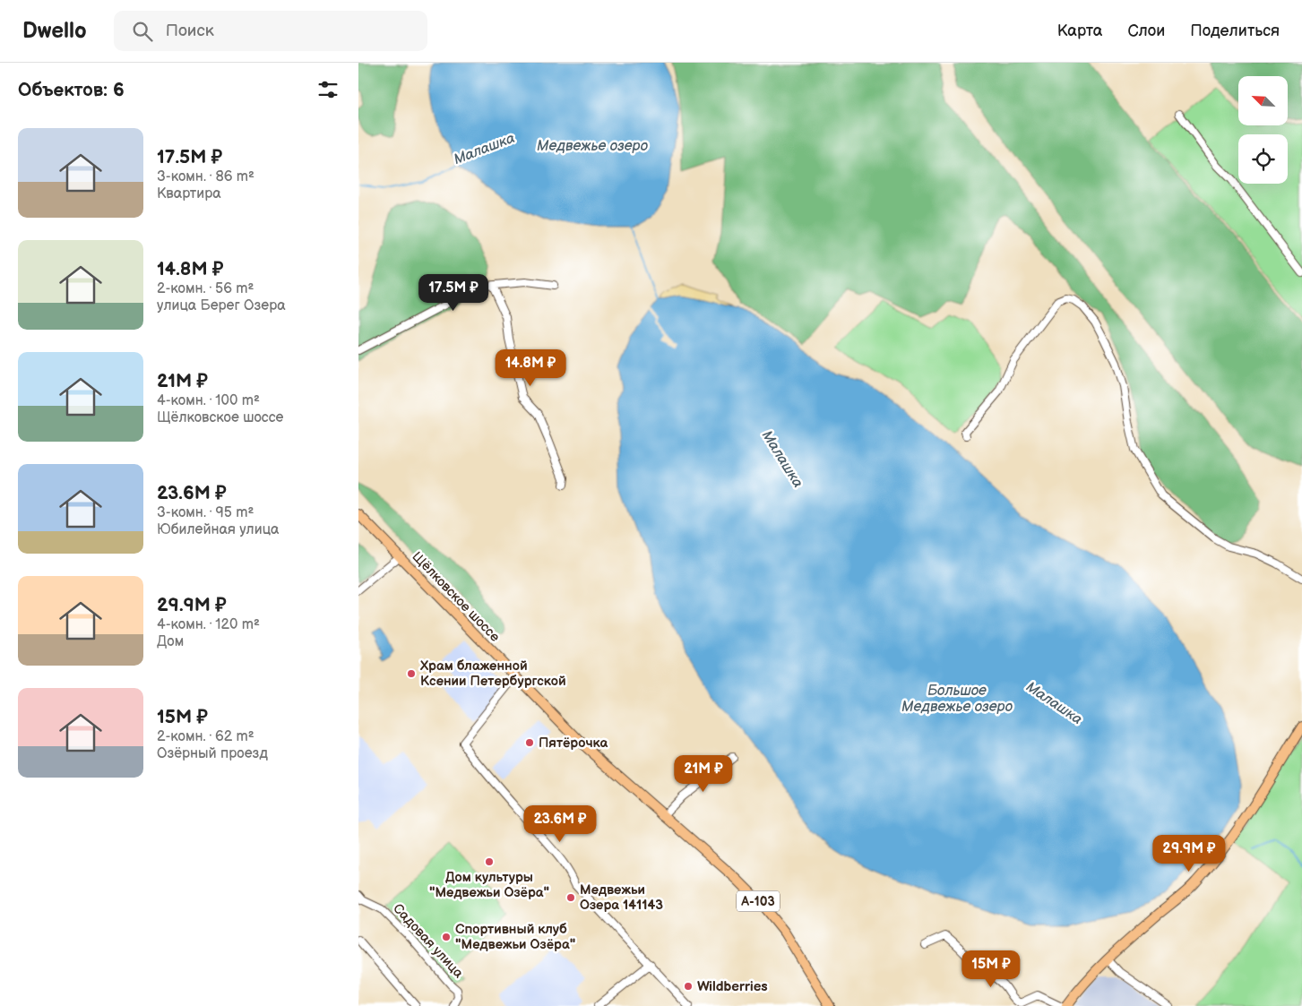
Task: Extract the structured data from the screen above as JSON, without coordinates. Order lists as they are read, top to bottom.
{
  "streets": {
    "main road": ["Щёлковское шоссе", "А-103"],
    "street": ["Садовая улица"]
  },
  "water": ["Медвежье озеро", "Малашка", "Большое Медвежье озеро"],
  "places": [
    "Храм блаженной Ксении Петербургской",
    "Пятёрочка",
    "Дом культуры \"Медвежьи Озёра\"",
    "Медвежьи Озера 141143",
    "Спортивный клуб \"Медвежьи Озёра\"",
    "Wildberries"
  ],
  "north": "top left",
  "page": {
    "header": "Dwello",
    "search": "Поиск",
    "nav": ["Карта", "Слои", "Поделиться"],
    "heading": "Объектов: 6",
    "list": [
      {
        "name": "17.5M ₽",
        "note": "3-комн. · 86 m² · Квартира"
      },
      {
        "name": "14.8M ₽",
        "note": "2-комн. · 56 m² · улица Берег Озера"
      },
      {
        "name": "21M ₽",
        "note": "4-комн. · 100 m² · Щёлковское шоссе"
      },
      {
        "name": "23.6M ₽",
        "note": "3-комн. · 95 m² · Юбилейная улица"
      },
      {
        "name": "29.9M ₽",
        "note": "4-комн. · 120 m² · Дом"
      },
      {
        "name": "15M ₽",
        "note": "2-комн. · 62 m² · Озёрный проезд"
      }
    ],
    "price": [
      "17.5M ₽",
      "14.8M ₽",
      "21M ₽",
      "23.6M ₽",
      "29.9M ₽",
      "15M ₽"
    ]
  }
}
